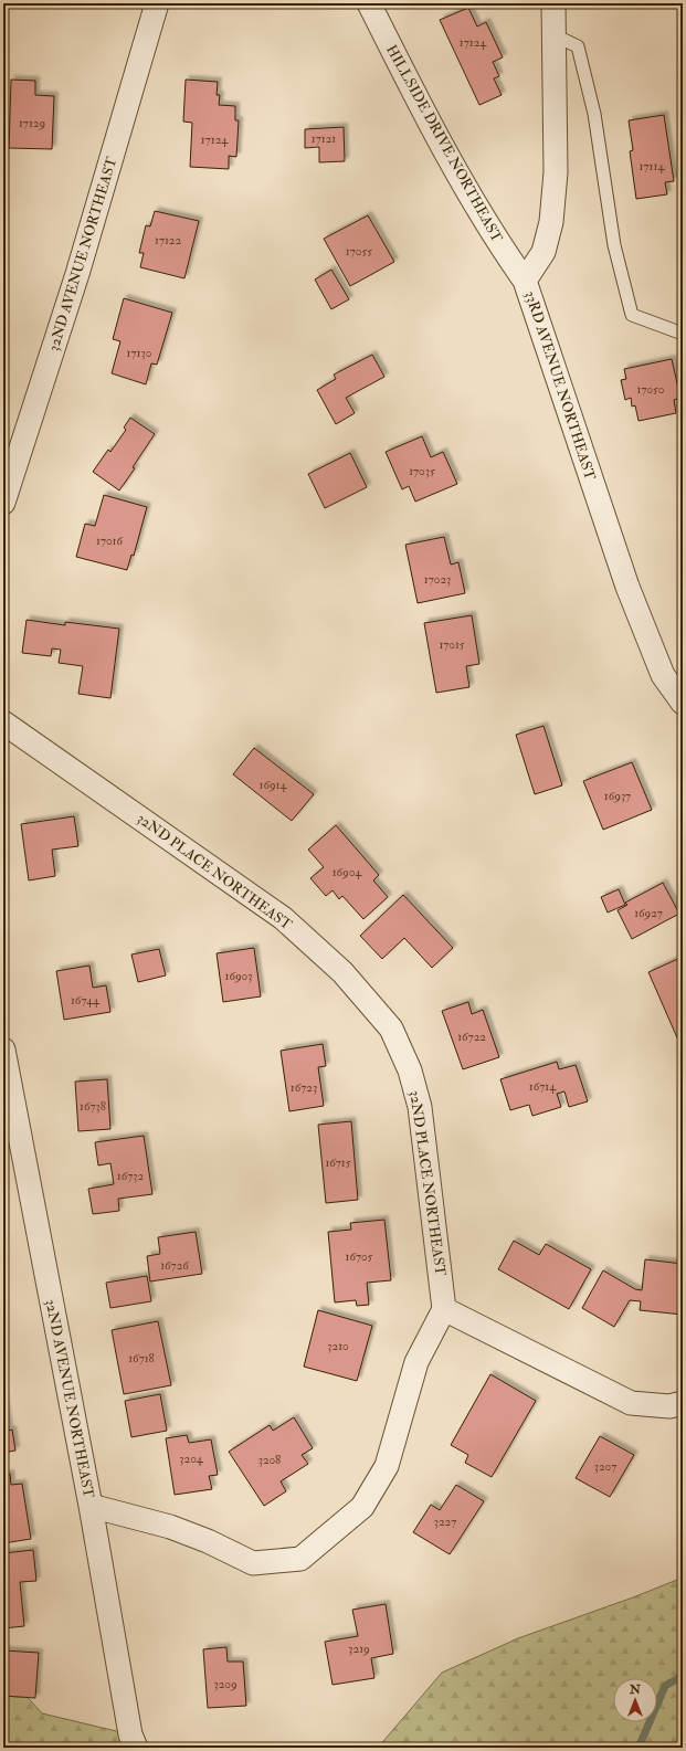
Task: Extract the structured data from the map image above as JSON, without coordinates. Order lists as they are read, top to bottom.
{
  "streets": {
    "street": [
      "HILLSIDE DRIVE NORTHEAST",
      "32ND AVENUE NORTHEAST",
      "33RD AVENUE NORTHEAST",
      "32ND PLACE NORTHEAST"
    ]
  },
  "crossings": [
    ["HILLSIDE DRIVE NORTHEAST", "33RD AVENUE NORTHEAST"]
  ],
  "house_numbers": [
    "17124",
    "17129",
    "17121",
    "17124",
    "17114",
    "17122",
    "17055",
    "17130",
    "17050",
    "17035",
    "17016",
    "17023",
    "17015",
    "16914",
    "16937",
    "16904",
    "16927",
    "16903",
    "16744",
    "16722",
    "16714",
    "16723",
    "16738",
    "16715",
    "16732",
    "16705",
    "16726",
    "3210",
    "16718",
    "3204",
    "3208",
    "3207",
    "3227",
    "3219",
    "3209"
  ],
  "north": "top"
}
